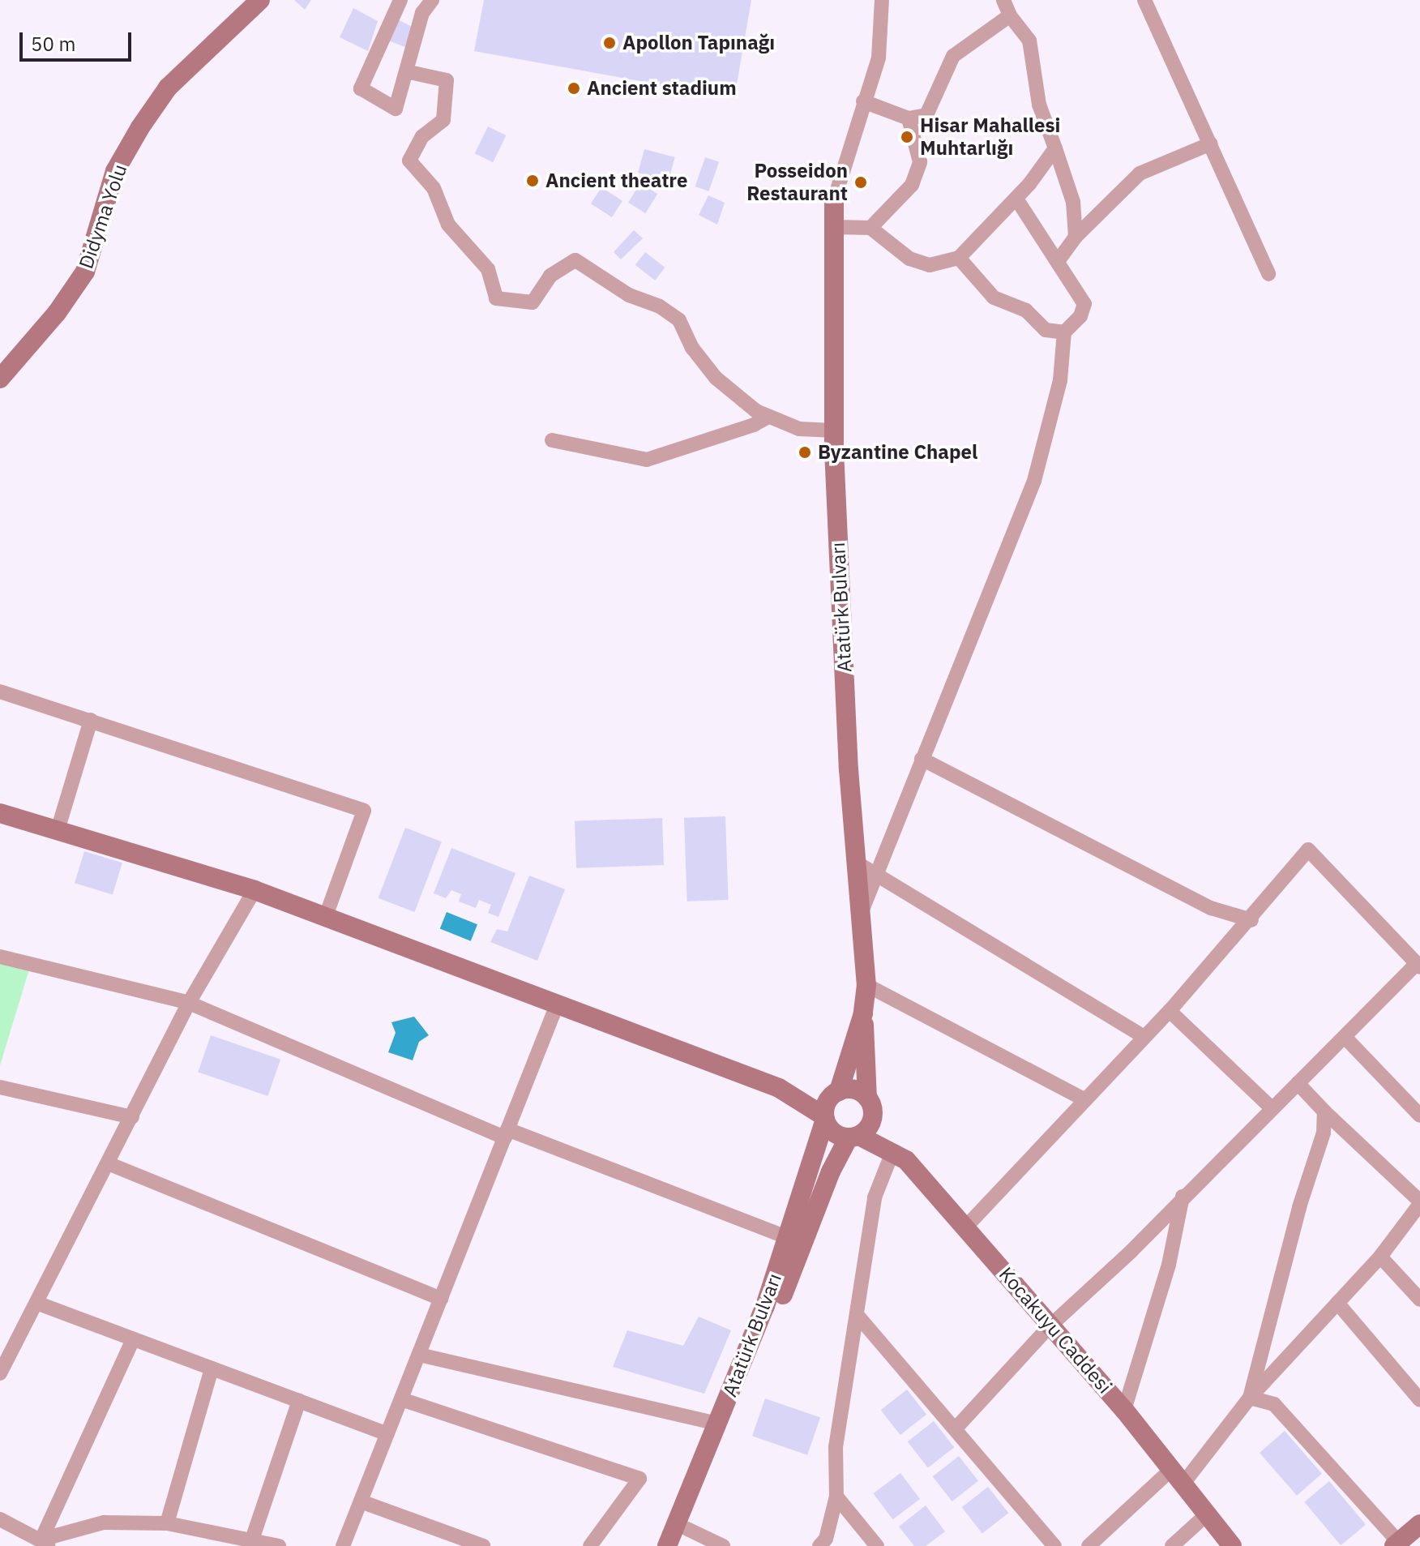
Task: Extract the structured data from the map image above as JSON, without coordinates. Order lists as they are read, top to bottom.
{
  "streets": {
    "main road": ["Didyma Yolu", "Atatürk Bulvarı", "Kocakuyu Caddesi"]
  },
  "crossings": [
    ["Atatürk Bulvarı", "Kocakuyu Caddesi"]
  ],
  "places": [
    "Apollon Tapınağı",
    "Ancient stadium",
    "Hisar Mahallesi Muhtarlığı",
    "Ancient theatre",
    "Posseidon Restaurant",
    "Byzantine Chapel"
  ],
  "scale_bar": "50 m"
}
